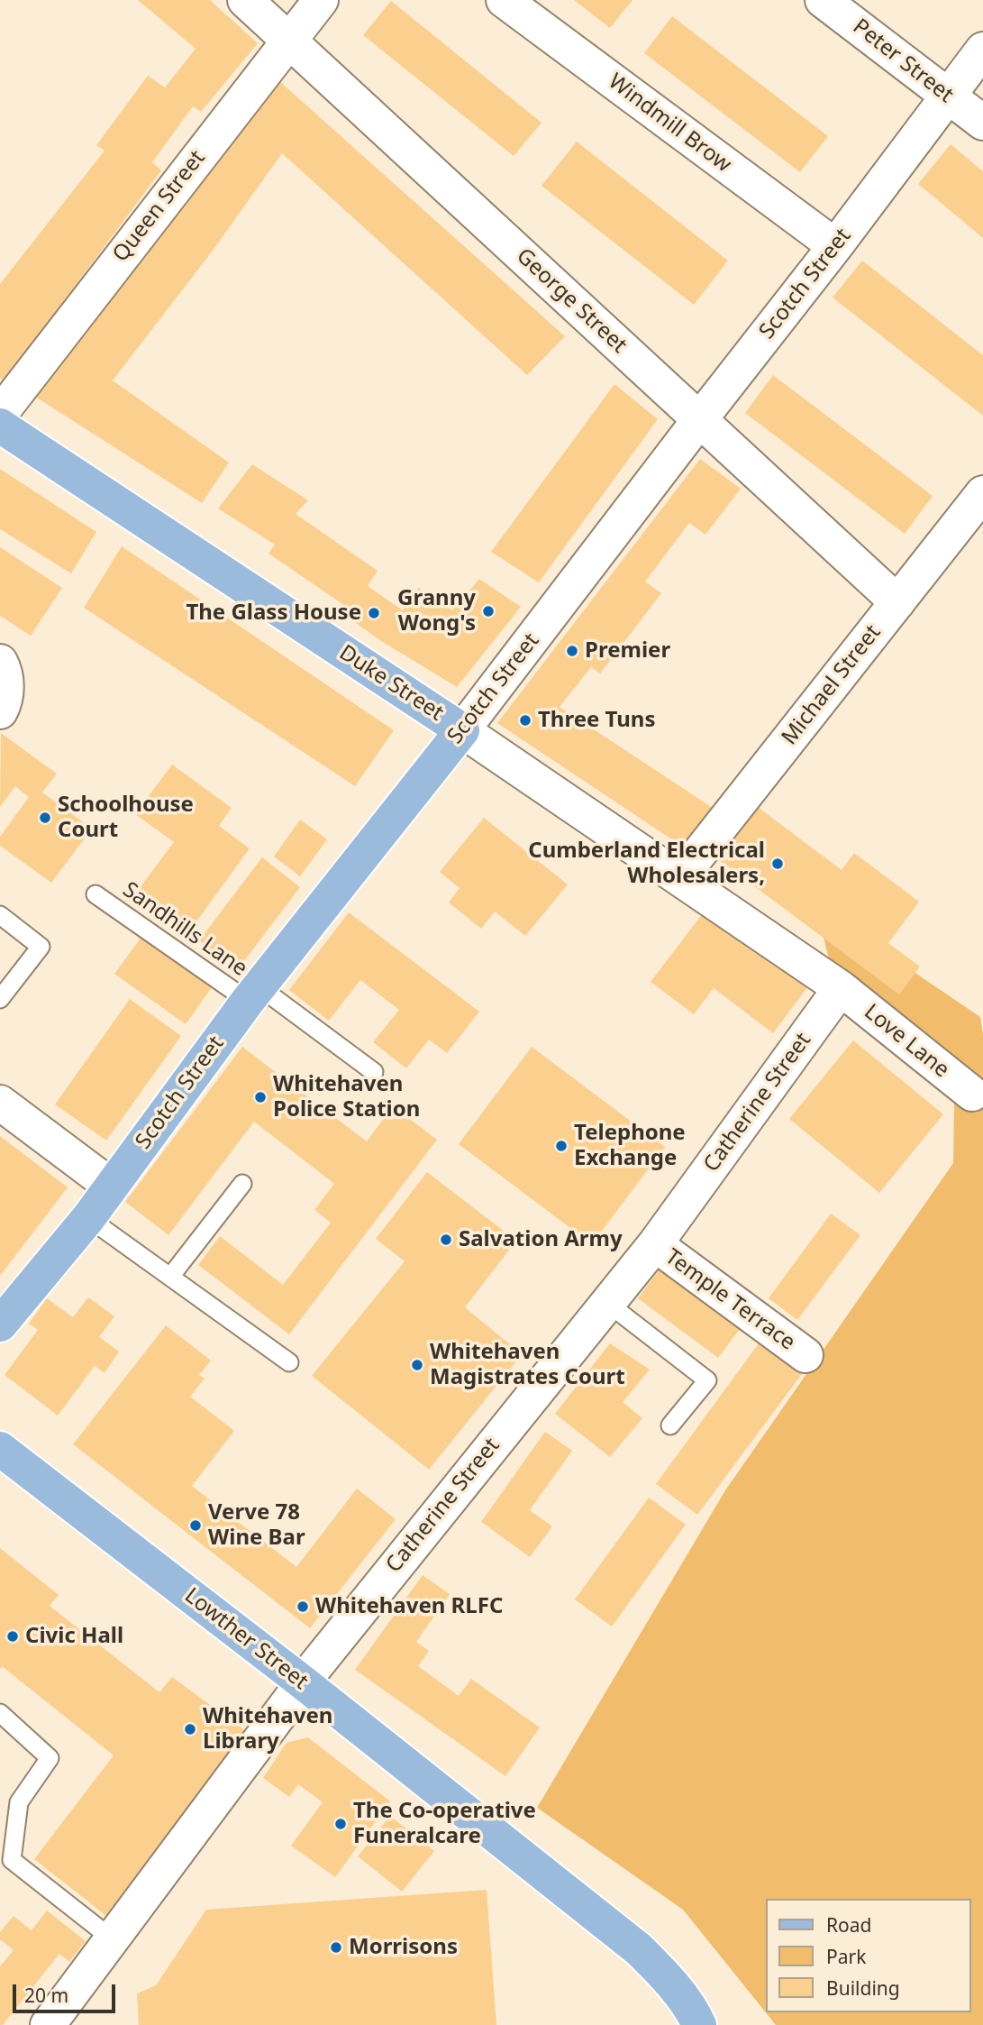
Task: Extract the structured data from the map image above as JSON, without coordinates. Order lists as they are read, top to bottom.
{
  "streets": {
    "main road": ["Scotch Street", "Duke Street", "Lowther Street"],
    "street": [
      "Peter Street",
      "Windmill Brow",
      "Queen Street",
      "George Street",
      "Michael Street",
      "Love Lane",
      "Catherine Street",
      "Temple Terrace"
    ],
    "lane": ["Sandhills Lane"]
  },
  "crossings": [
    ["Peter Street", "Scotch Street"],
    ["Windmill Brow", "Scotch Street"],
    ["Queen Street", "George Street"],
    ["Scotch Street", "George Street"],
    ["Scotch Street", "Duke Street"],
    ["Scotch Street", "Sandhills Lane"],
    ["George Street", "Michael Street"],
    ["Duke Street", "Michael Street"],
    ["Duke Street", "Love Lane"],
    ["Duke Street", "Catherine Street"],
    ["Love Lane", "Catherine Street"],
    ["Catherine Street", "Temple Terrace"],
    ["Catherine Street", "Lowther Street"]
  ],
  "places": [
    "Granny Wong's",
    "The Glass House",
    "Premier",
    "Three Tuns",
    "Schoolhouse Court",
    "Cumberland Electrical Wholesalers,",
    "Whitehaven Police Station",
    "Telephone Exchange",
    "Salvation Army",
    "Whitehaven Magistrates Court",
    "Verve 78 Wine Bar",
    "Whitehaven RLFC",
    "Civic Hall",
    "Whitehaven Library",
    "The Co-operative Funeralcare",
    "Morrisons"
  ],
  "legend": ["Road", "Park", "Building"],
  "scale_bar": "20 m"
}
